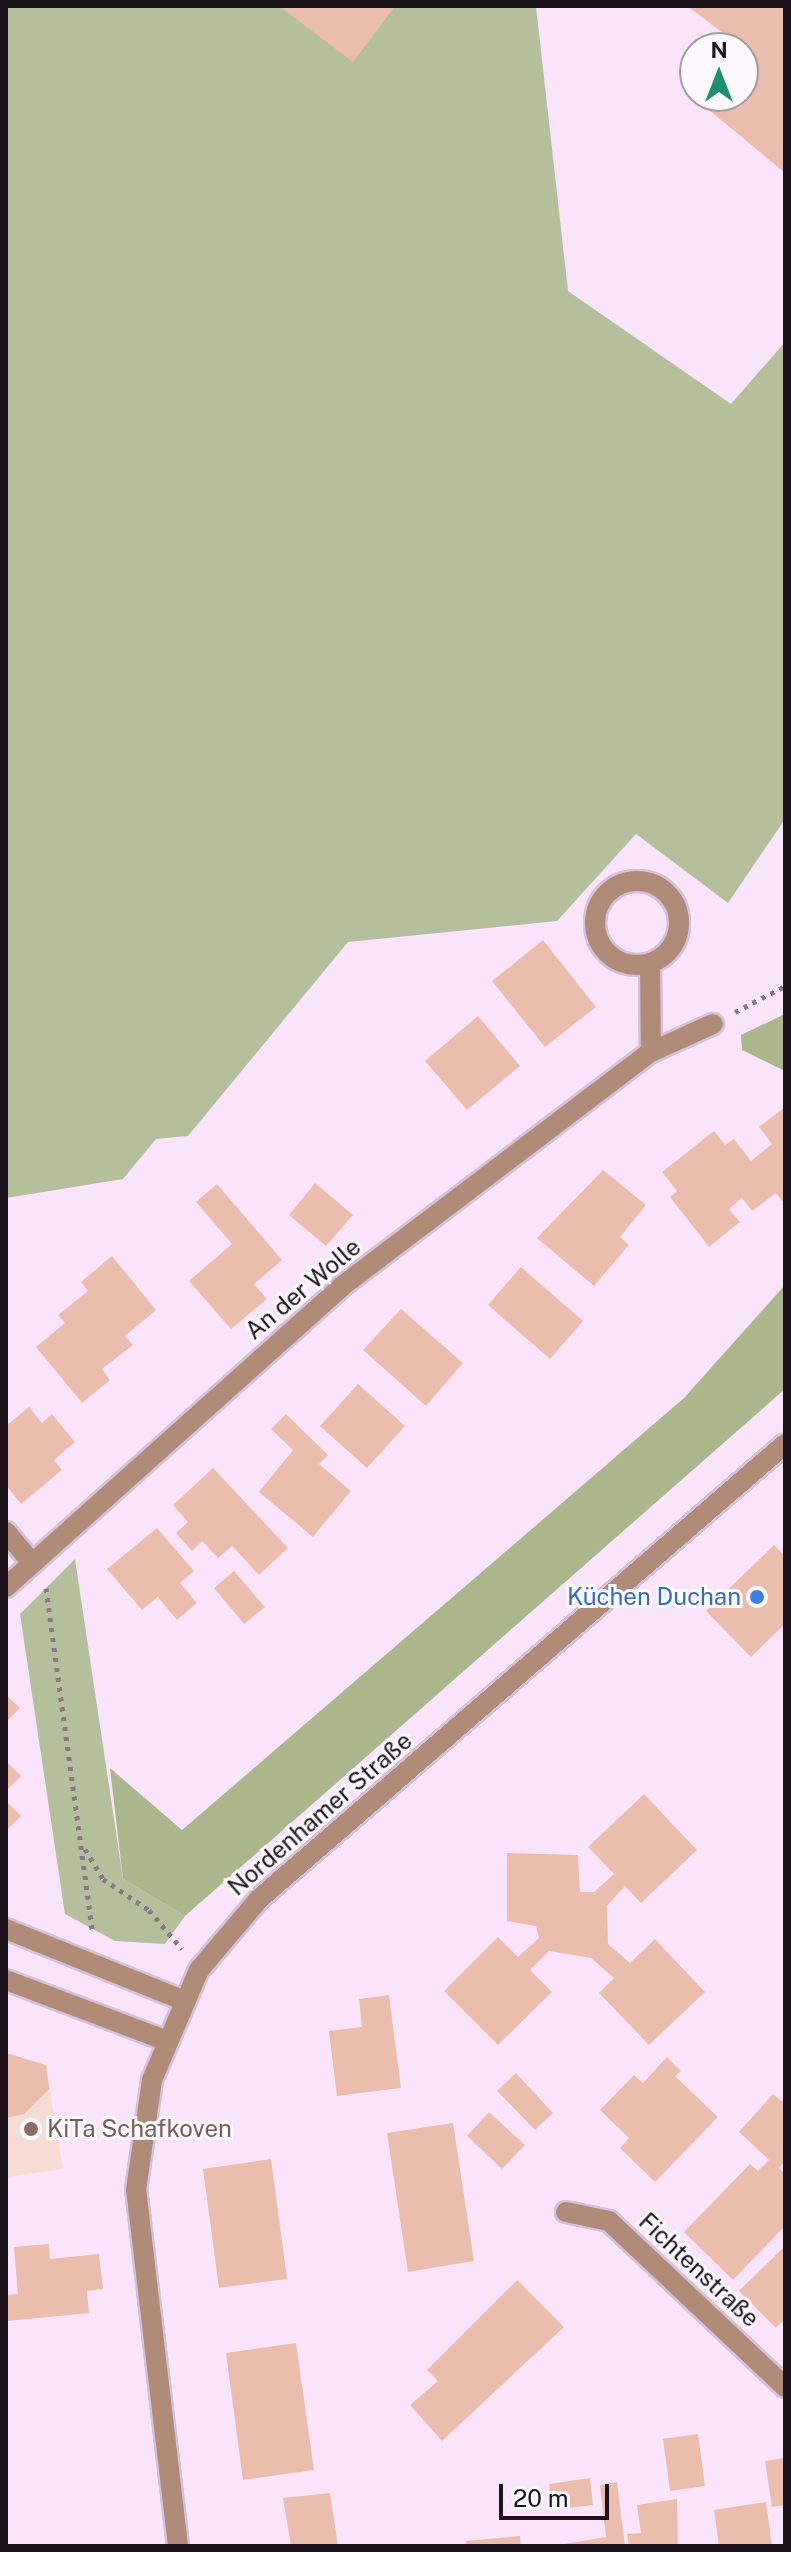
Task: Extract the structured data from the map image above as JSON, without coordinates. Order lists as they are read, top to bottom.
{
  "streets": {
    "street": ["An der Wolle", "Nordenhamer Straße", "Fichtenstraße"]
  },
  "places": ["Küchen Duchan", "KiTa Schafkoven"],
  "scale_bar": "20 m",
  "north": "top"
}
